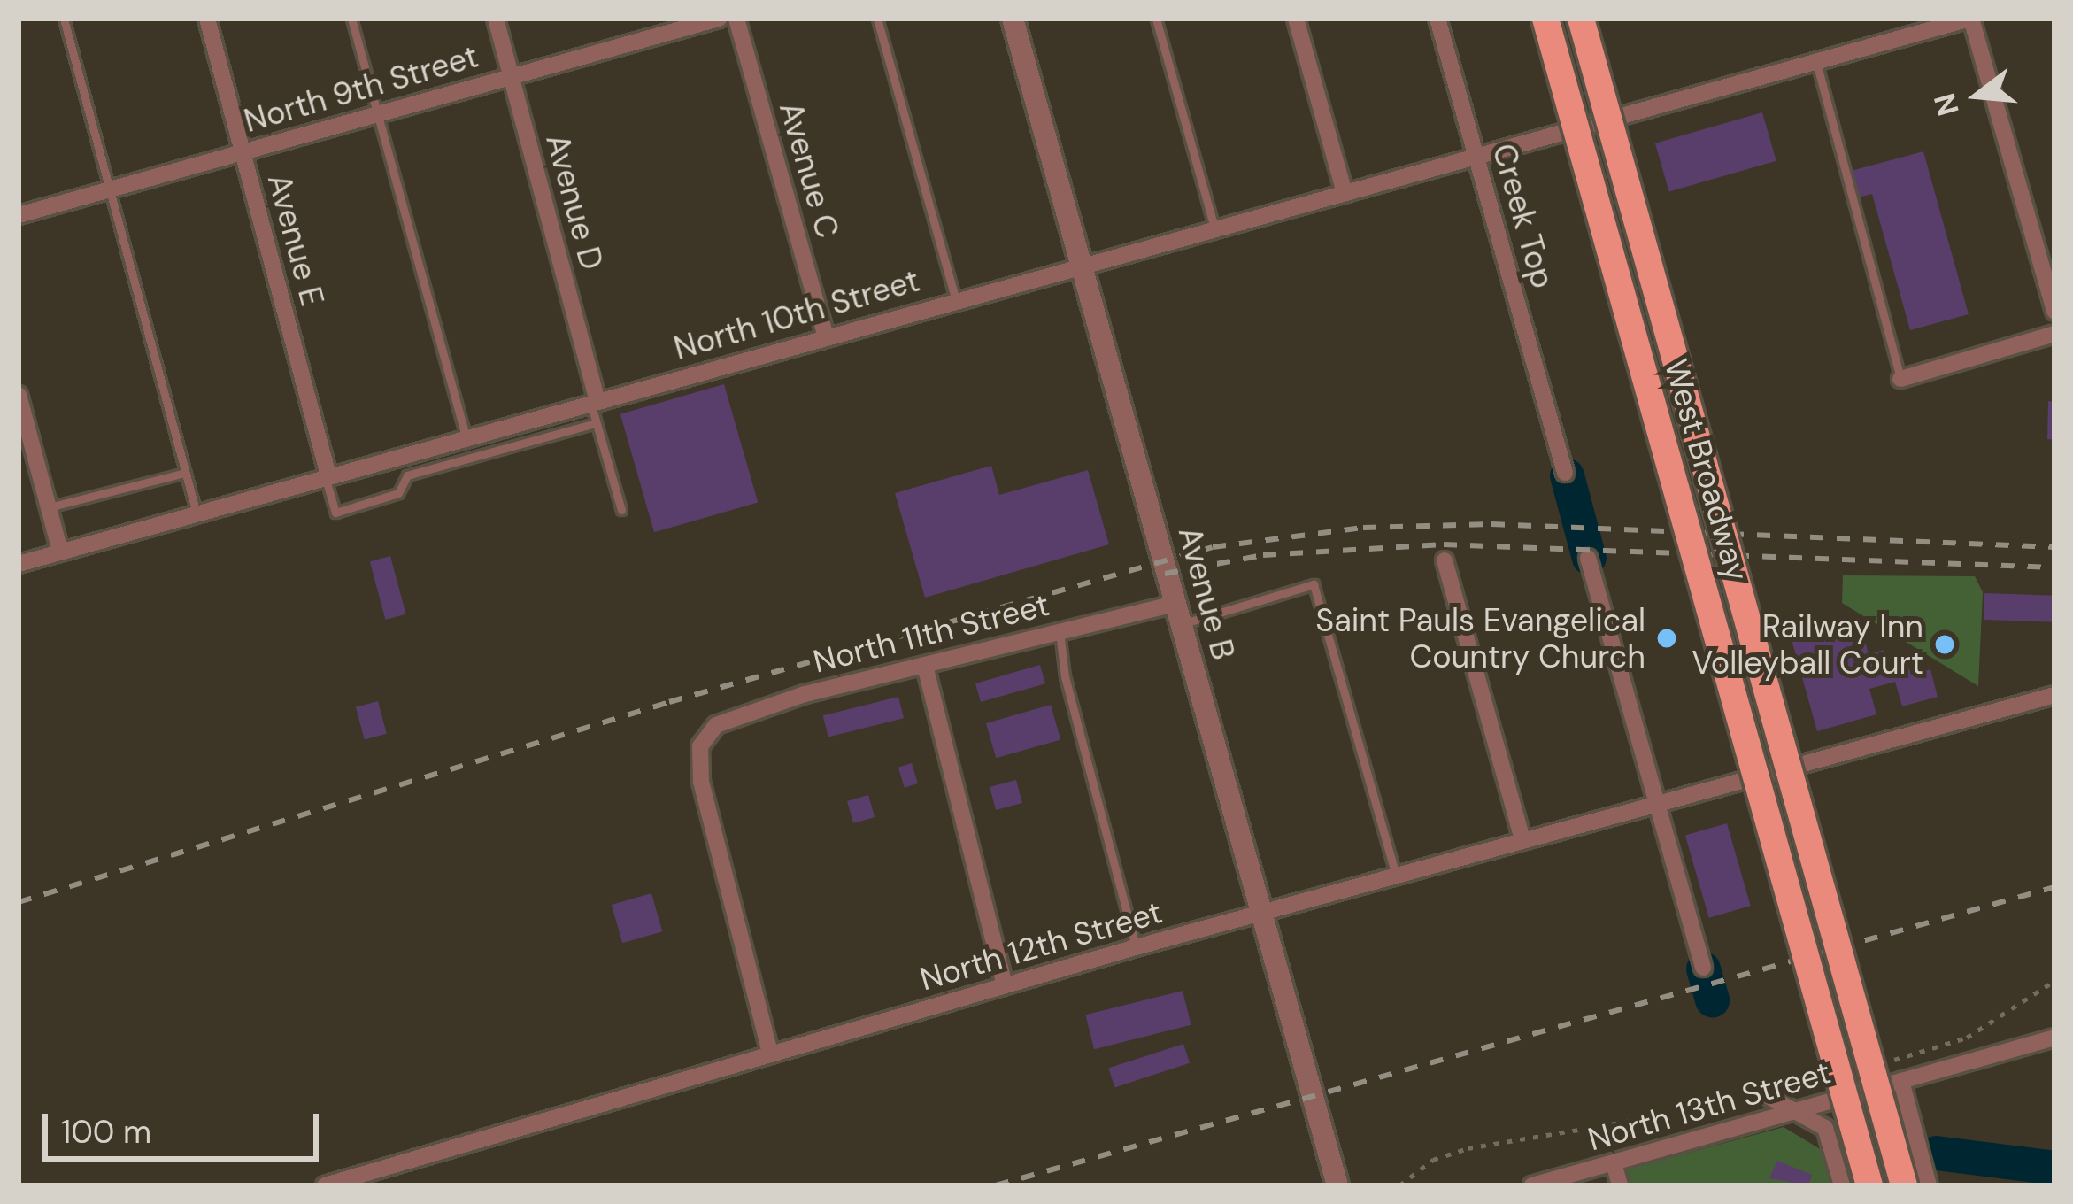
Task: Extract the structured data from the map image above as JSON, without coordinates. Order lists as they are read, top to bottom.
{
  "streets": {
    "main road": ["West Broadway"],
    "street": [
      "North 9th Street",
      "Avenue C",
      "Avenue D",
      "Creek Top",
      "Avenue E",
      "North 10th Street",
      "Avenue B",
      "North 11th Street",
      "North 12th Street",
      "North 13th Street"
    ]
  },
  "crossings": [
    ["North 9th Street", "Avenue D"],
    ["North 9th Street", "Avenue E"],
    ["Avenue C", "North 10th Street"],
    ["Avenue D", "North 10th Street"],
    ["Creek Top", "North 10th Street"],
    ["Avenue E", "North 10th Street"],
    ["North 10th Street", "Avenue B"],
    ["Avenue B", "North 11th Street"],
    ["Avenue B", "North 12th Street"],
    ["North 11th Street", "North 12th Street"]
  ],
  "places": ["Saint Pauls Evangelical Country Church", "Railway Inn Volleyball Court"],
  "scale_bar": "100 m",
  "north": "left"
}
